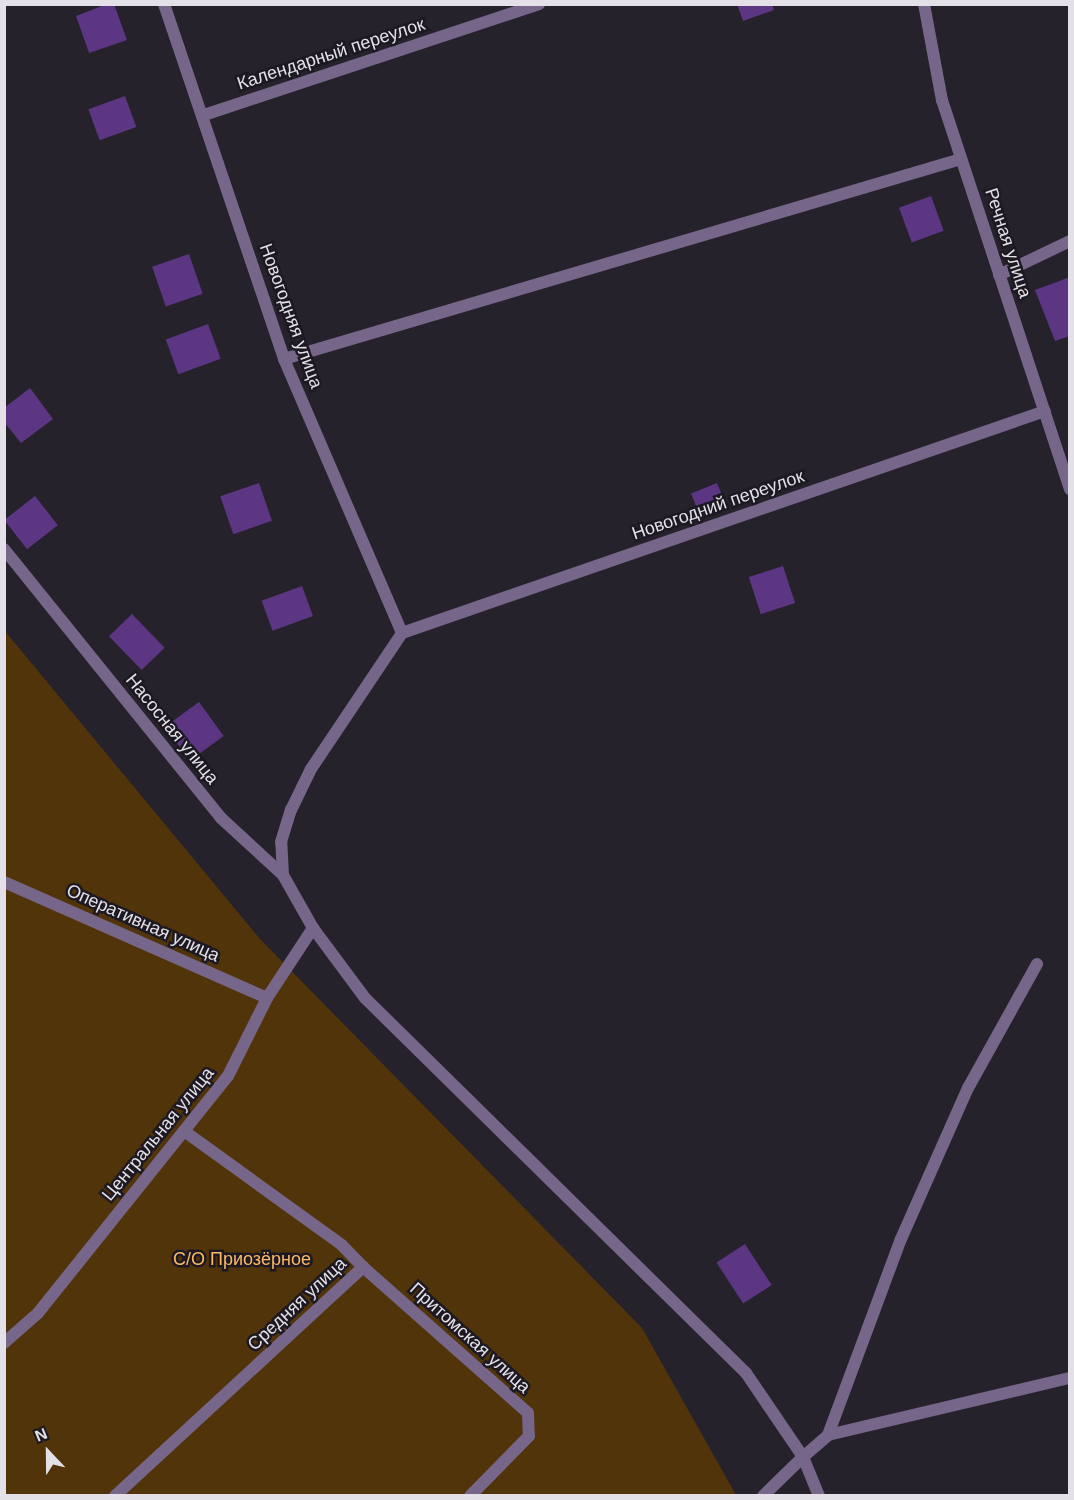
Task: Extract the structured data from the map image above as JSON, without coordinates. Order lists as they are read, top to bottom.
{
  "streets": {
    "street": [
      "Календарный переулок",
      "Речная улица",
      "Новогодняя улица",
      "Новогодний переулок",
      "Насосная улица",
      "Оперативная улица",
      "Центральная улица",
      "Средняя улица",
      "Притомская улица"
    ]
  },
  "crossings": [
    ["Календарный переулок", "Новогодняя улица"],
    ["Речная улица", "Новогодний переулок"],
    ["Новогодняя улица", "Новогодний переулок"],
    ["Насосная улица", "Центральная улица"],
    ["Оперативная улица", "Центральная улица"],
    ["Центральная улица", "Средняя улица"],
    ["Средняя улица", "Притомская улица"]
  ],
  "parks": ["С/О Приозёрное"],
  "north": "top"
}
